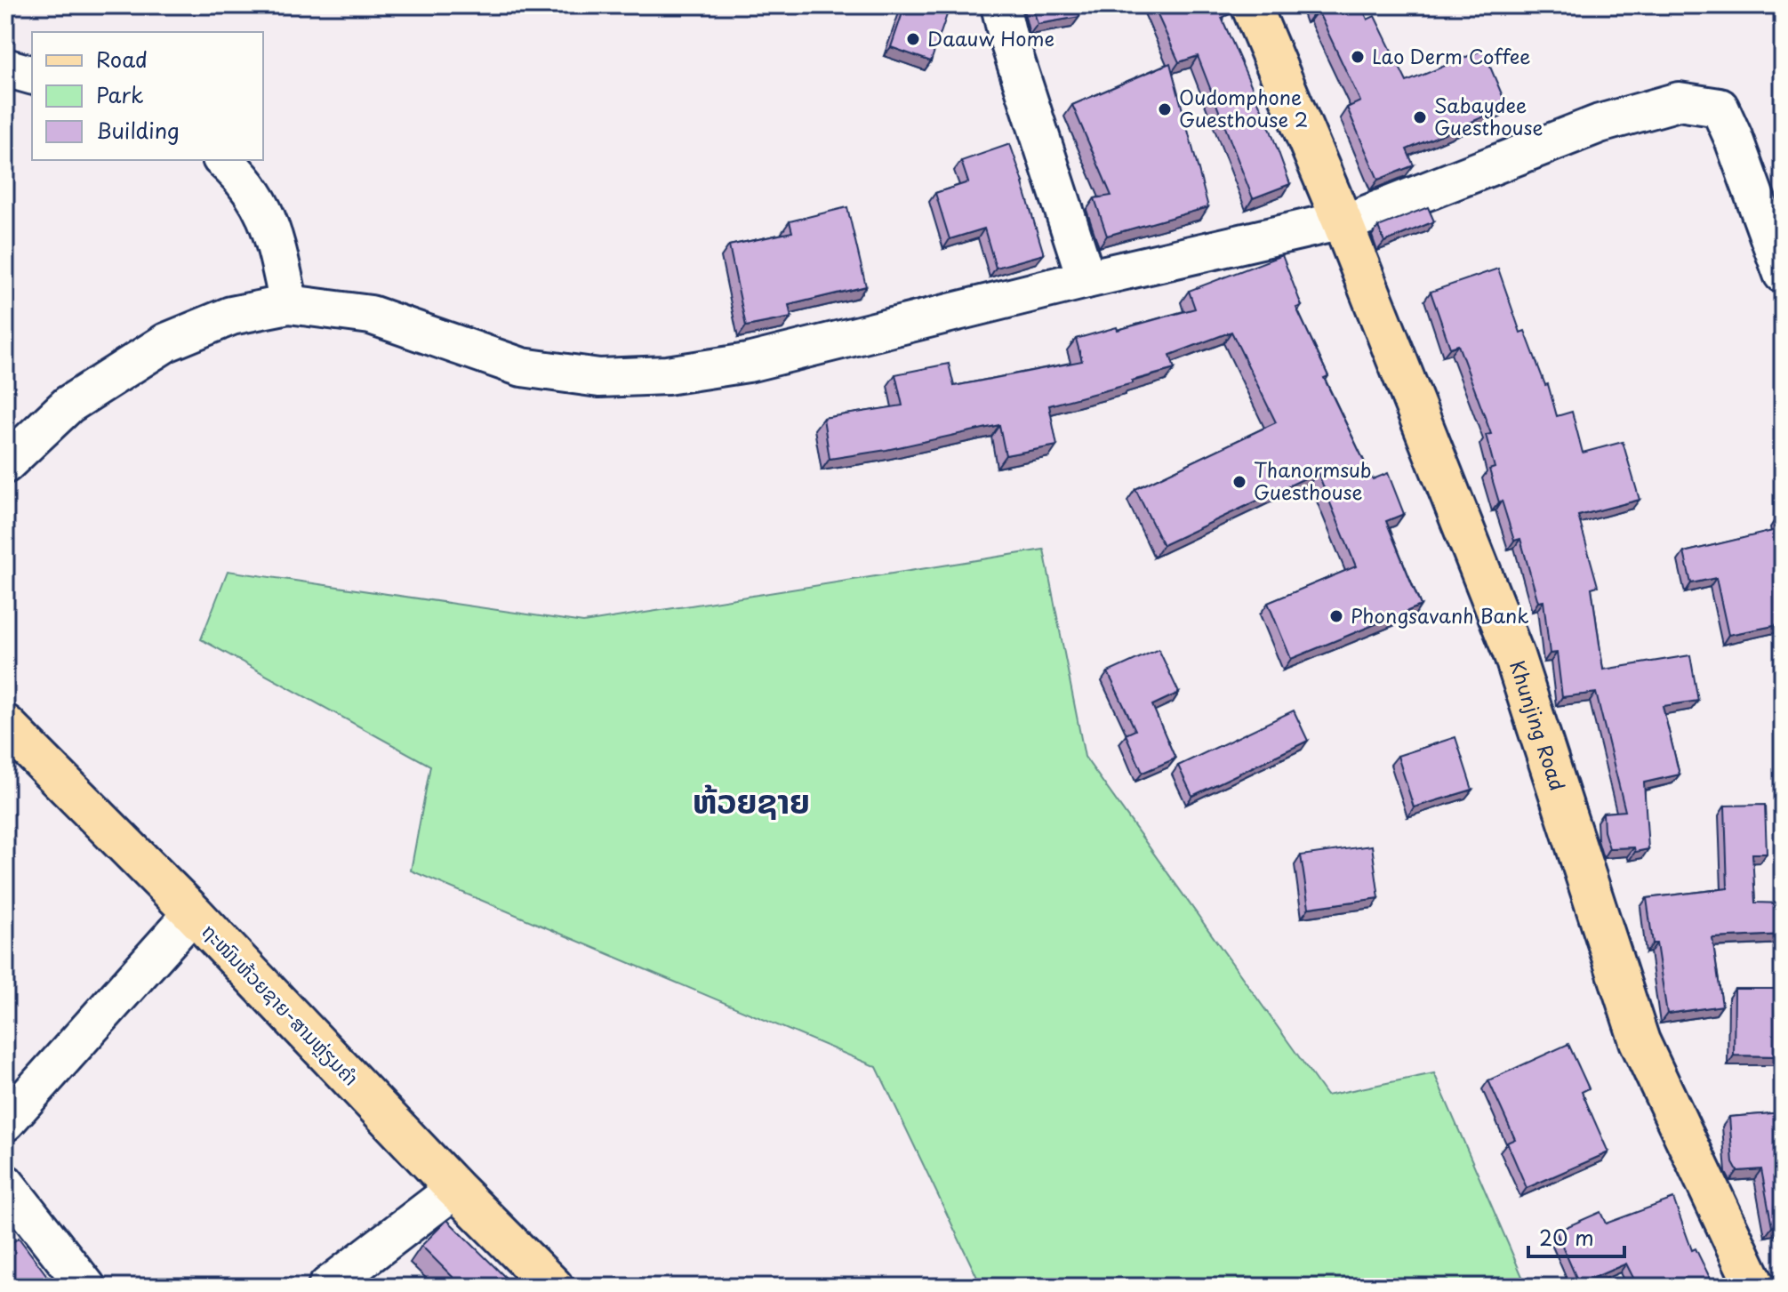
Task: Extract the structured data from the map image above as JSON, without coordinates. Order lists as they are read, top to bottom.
{
  "streets": {
    "main road": ["Khunjing Road", "ຖະໜົນຫ້ວຍຊາຍ-ສາມຫຼ່ຽມຄຳ"]
  },
  "districts": ["ຫ້ວຍຊາຍ"],
  "places": [
    "Daauw Home",
    "Lao Derm Coffee",
    "Oudomphone Guesthouse 2",
    "Sabaydee Guesthouse",
    "Thanormsub Guesthouse",
    "Phongsavanh Bank"
  ],
  "legend": ["Road", "Park", "Building"],
  "scale_bar": "20 m"
}
